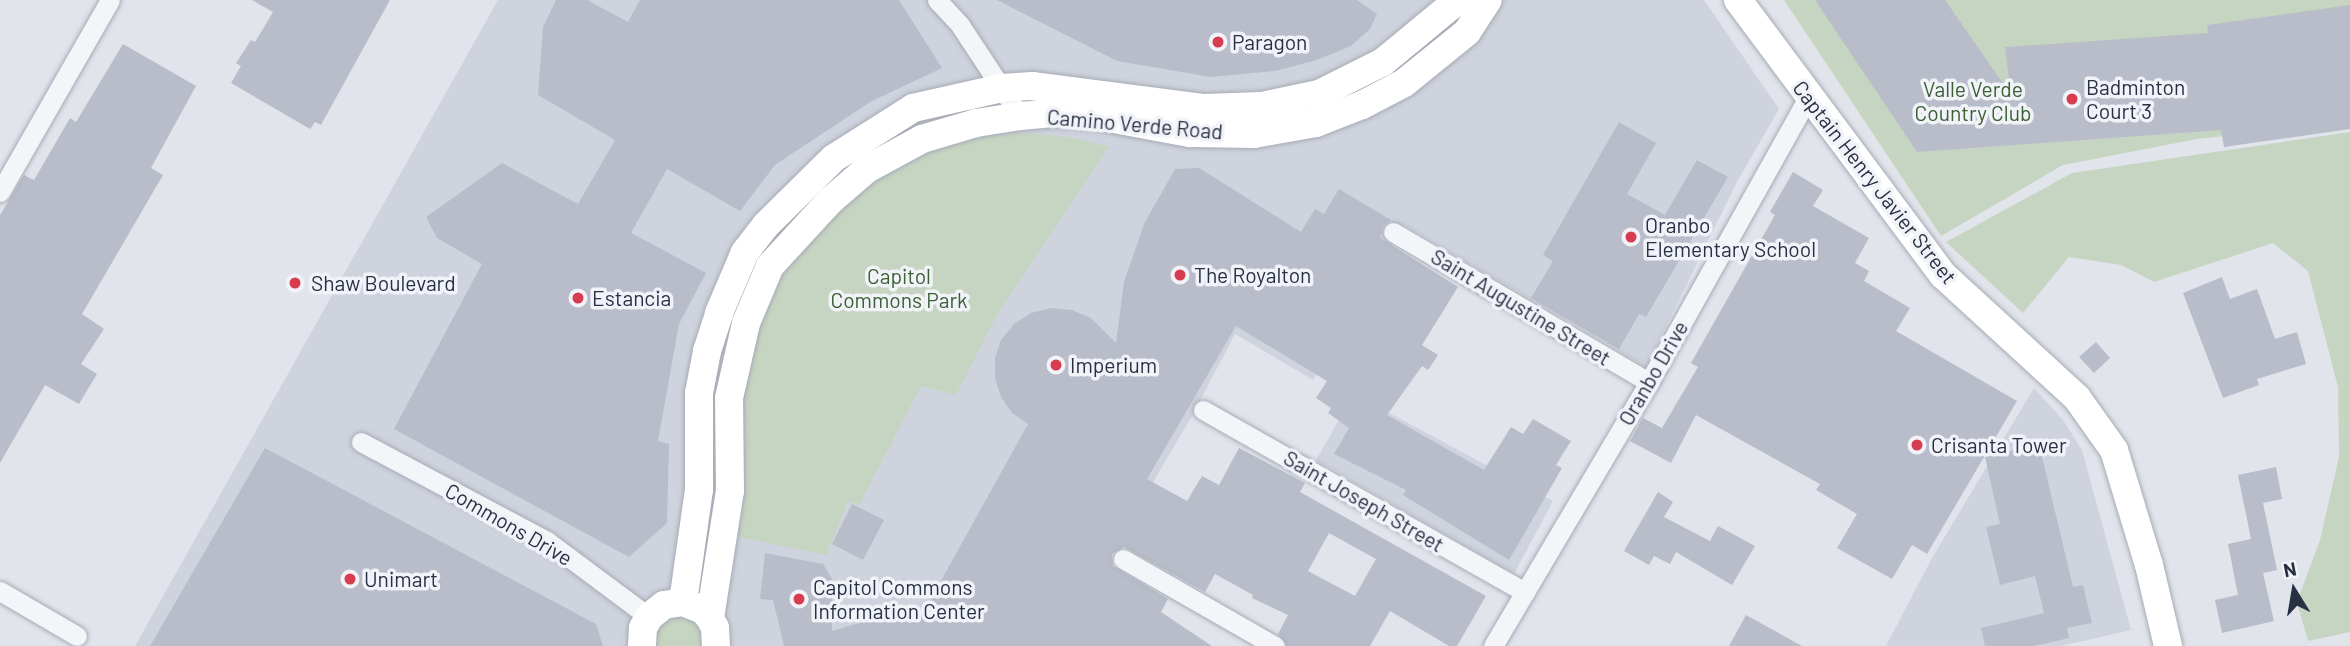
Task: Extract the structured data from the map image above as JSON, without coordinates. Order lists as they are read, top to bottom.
{
  "streets": {
    "street": [
      "Camino Verde Road",
      "Captain Henry Javier Street",
      "Saint Augustine Street",
      "Oranbo Drive",
      "Saint Joseph Street",
      "Commons Drive"
    ]
  },
  "crossings": [
    ["Captain Henry Javier Street", "Oranbo Drive"],
    ["Saint Augustine Street", "Oranbo Drive"],
    ["Oranbo Drive", "Saint Joseph Street"]
  ],
  "parks": ["Valle Verde Country Club", "Capitol Commons Park"],
  "places": [
    "Paragon",
    "Badminton Court 3",
    "Oranbo Elementary School",
    "The Royalton",
    "Shaw Boulevard",
    "Estancia",
    "Imperium",
    "Crisanta Tower",
    "Unimart",
    "Capitol Commons Information Center"
  ],
  "north": "top"
}
